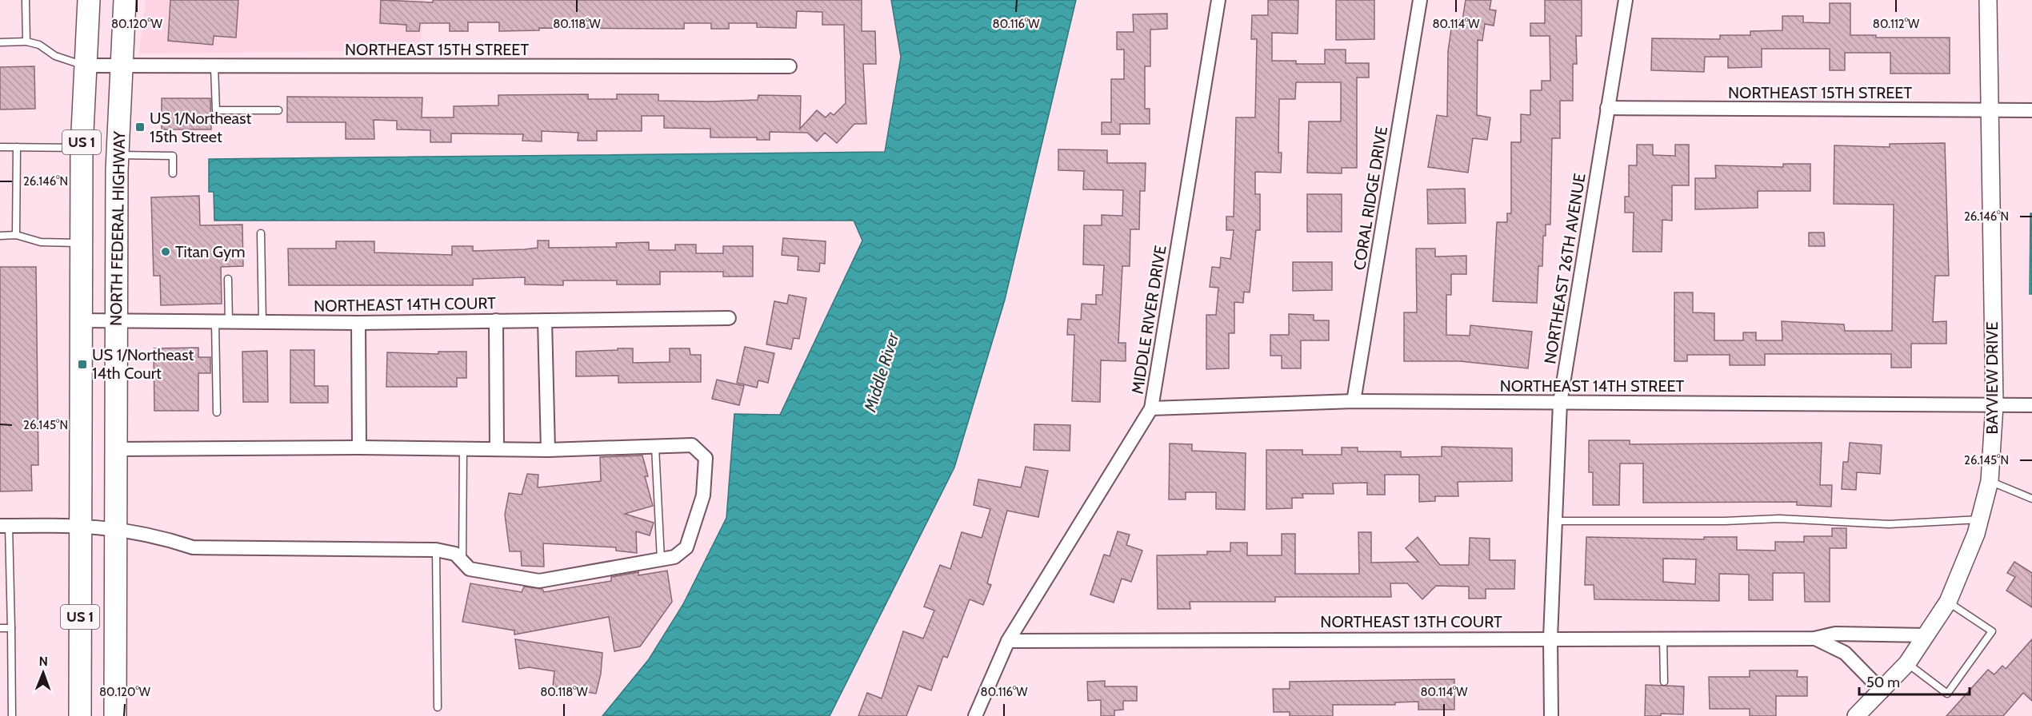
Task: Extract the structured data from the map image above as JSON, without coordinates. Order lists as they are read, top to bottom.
{
  "streets": {
    "main road": ["US 1", "NORTH FEDERAL HIGHWAY"],
    "street": [
      "NORTHEAST 15TH STREET",
      "CORAL RIDGE DRIVE",
      "NORTHEAST 26TH AVENUE",
      "NORTHEAST 14TH COURT",
      "MIDDLE RIVER DRIVE",
      "BAYVIEW DRIVE",
      "NORTHEAST 14TH STREET",
      "NORTHEAST 13TH COURT"
    ]
  },
  "crossings": [
    ["NORTHEAST 15TH STREET", "US 1"],
    ["NORTHEAST 15TH STREET", "NORTH FEDERAL HIGHWAY"],
    ["NORTHEAST 15TH STREET", "NORTHEAST 26TH AVENUE"],
    ["NORTHEAST 15TH STREET", "BAYVIEW DRIVE"],
    ["US 1", "NORTHEAST 14TH COURT"],
    ["CORAL RIDGE DRIVE", "NORTHEAST 14TH STREET"],
    ["NORTH FEDERAL HIGHWAY", "NORTHEAST 14TH COURT"],
    ["NORTHEAST 26TH AVENUE", "NORTHEAST 14TH STREET"],
    ["NORTHEAST 26TH AVENUE", "NORTHEAST 13TH COURT"],
    ["MIDDLE RIVER DRIVE", "NORTHEAST 14TH STREET"],
    ["MIDDLE RIVER DRIVE", "NORTHEAST 13TH COURT"],
    ["BAYVIEW DRIVE", "NORTHEAST 14TH STREET"],
    ["BAYVIEW DRIVE", "NORTHEAST 13TH COURT"]
  ],
  "water": ["Middle River"],
  "places": {
    "transit": ["US 1/Northeast 15th Street", "US 1/Northeast 14th Court"],
    "other": ["Titan Gym"]
  },
  "scale_bar": "50 m",
  "north": "top",
  "coordinates": [
    "80.120°W",
    "80.118°W",
    "80.116°W",
    "80.114°W",
    "80.112°W",
    "26.146°N",
    "26.145°N"
  ]
}
